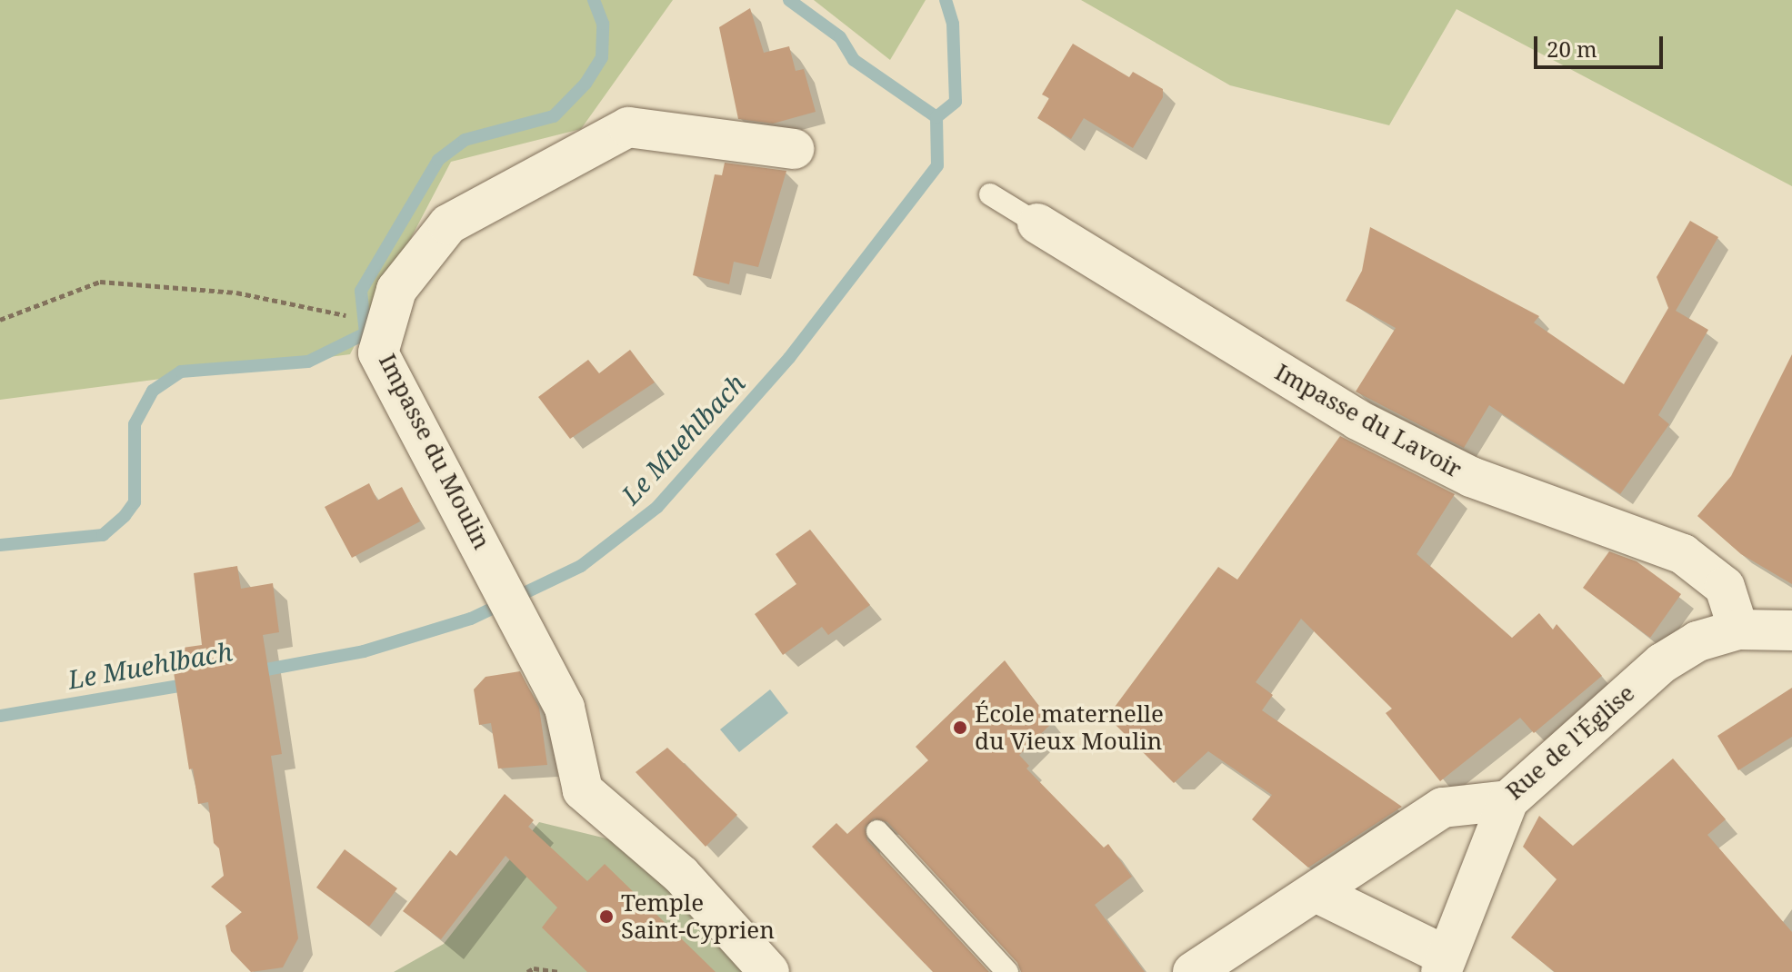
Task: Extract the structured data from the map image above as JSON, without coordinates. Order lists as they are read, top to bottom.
{
  "streets": {
    "street": ["Impasse du Lavoir", "Impasse du Moulin", "Rue de l'Église"]
  },
  "crossings": [
    ["Impasse du Lavoir", "Rue de l'Église"]
  ],
  "water": ["Le Muehlbach"],
  "places": ["École maternelle du Vieux Moulin", "Temple Saint-Cyprien"],
  "scale_bar": "20 m"
}
